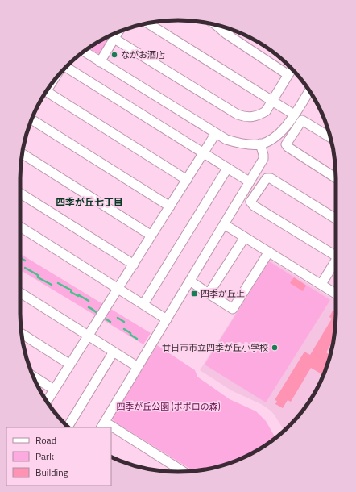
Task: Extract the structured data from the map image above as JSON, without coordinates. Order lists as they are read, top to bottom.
{
  "districts": ["四季が丘七丁目"],
  "parks": ["四季が丘公園 (ポポロの森)"],
  "places": {
    "other": ["ながお酒店", "廿日市市立四季が丘小学校"],
    "transit": ["四季が丘上"]
  },
  "legend": ["Road", "Park", "Building"]
}
